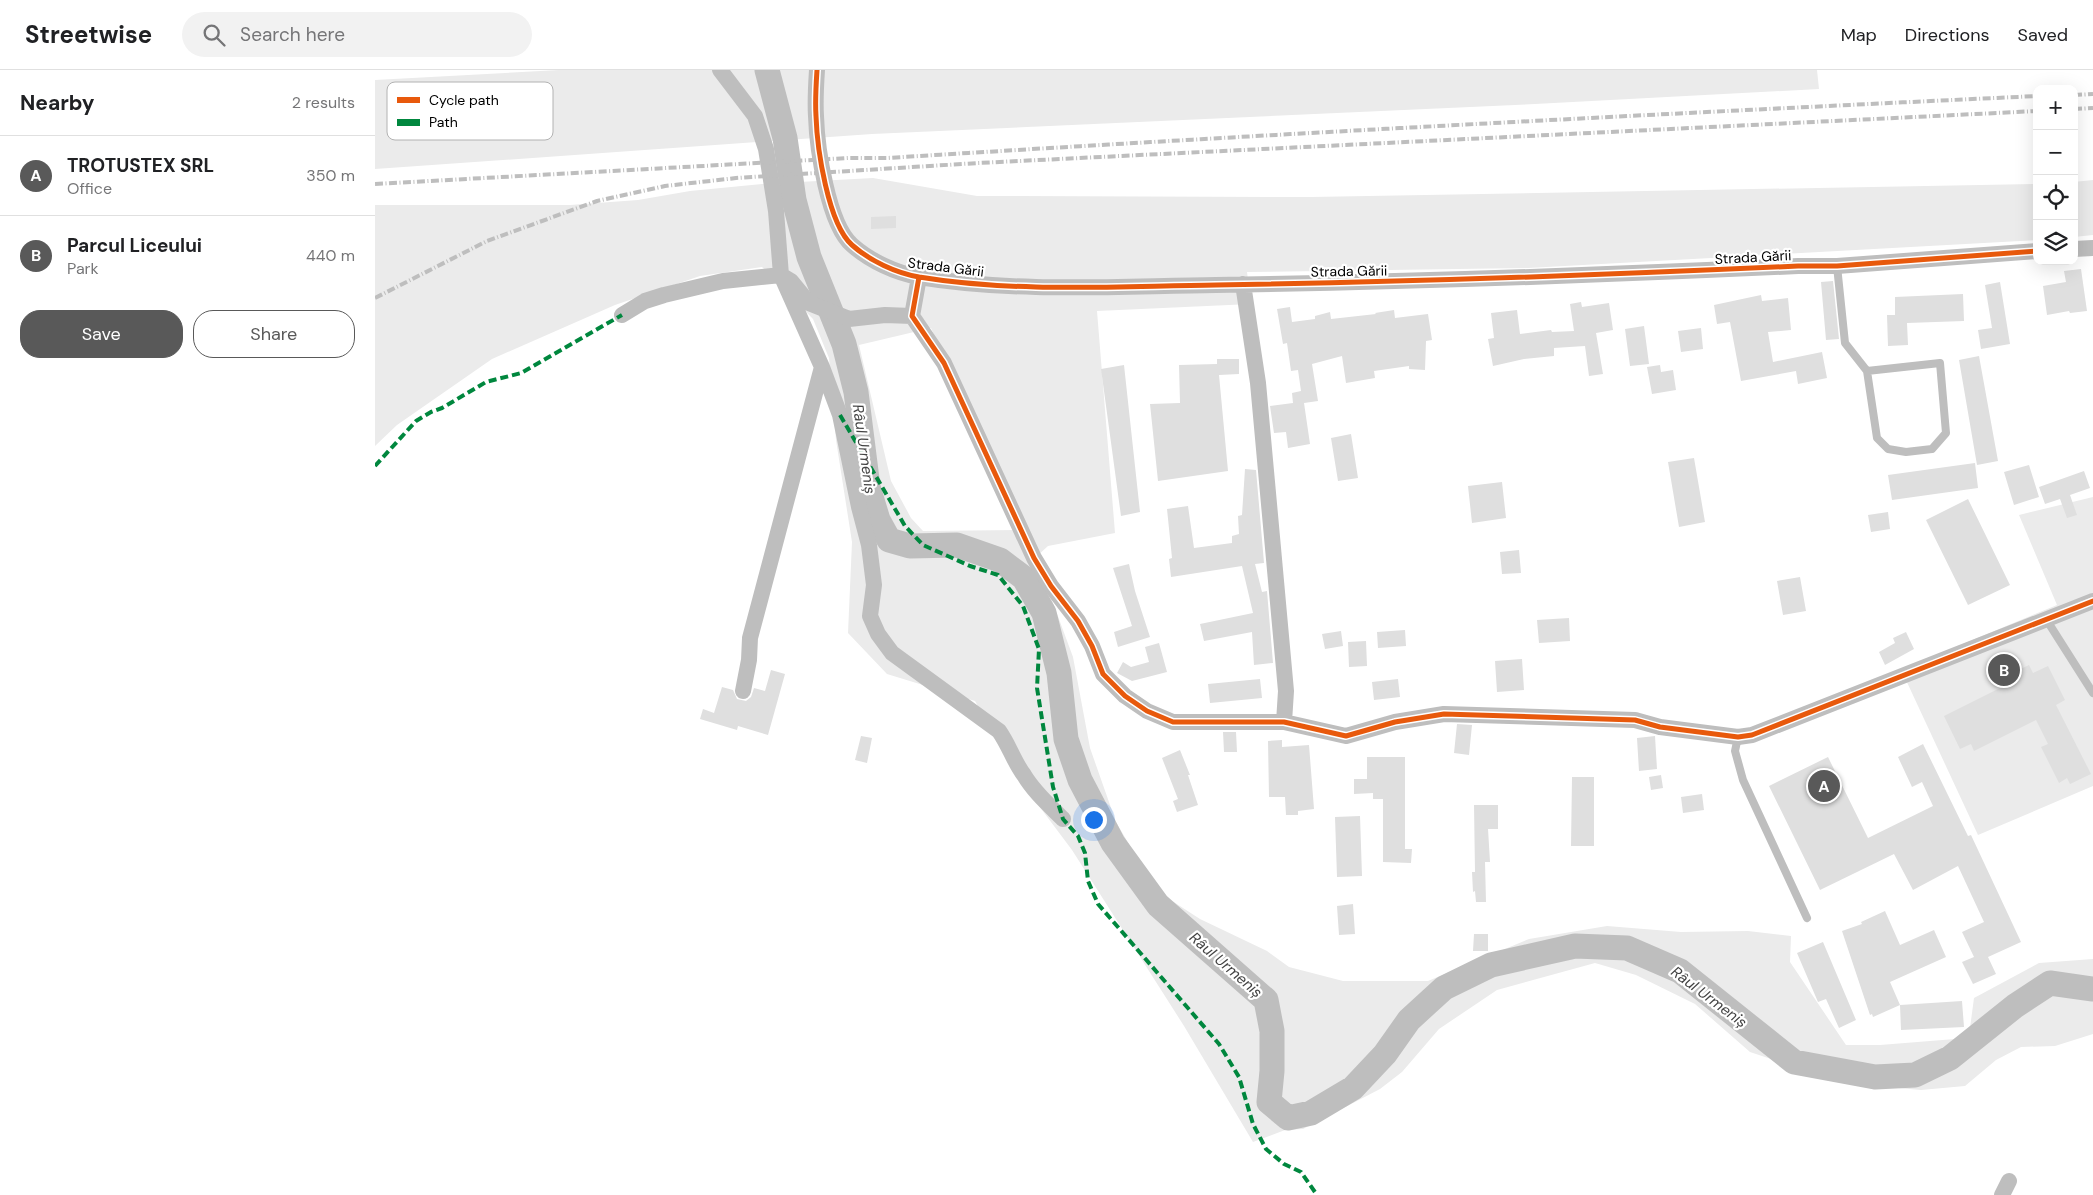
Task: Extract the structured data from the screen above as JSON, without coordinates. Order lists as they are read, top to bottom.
{
  "streets": {
    "street": ["Strada Gării"]
  },
  "water": ["Râul Urmeniș"],
  "legend": ["Cycle path", "Path"],
  "page": {
    "header": "Streetwise",
    "search": "Search here",
    "nav": ["Map", "Directions", "Saved"],
    "heading": ["Nearby", "2 results"],
    "map_buttons": ["+", "−"],
    "list": [
      {
        "mark": "A",
        "name": "TROTUSTEX SRL",
        "note": "Office",
        "value": "350 m"
      },
      {
        "mark": "B",
        "name": "Parcul Liceului",
        "note": "Park",
        "value": "440 m"
      }
    ],
    "buttons": ["Save", "Share"],
    "pins": ["B", "A"]
  }
}
